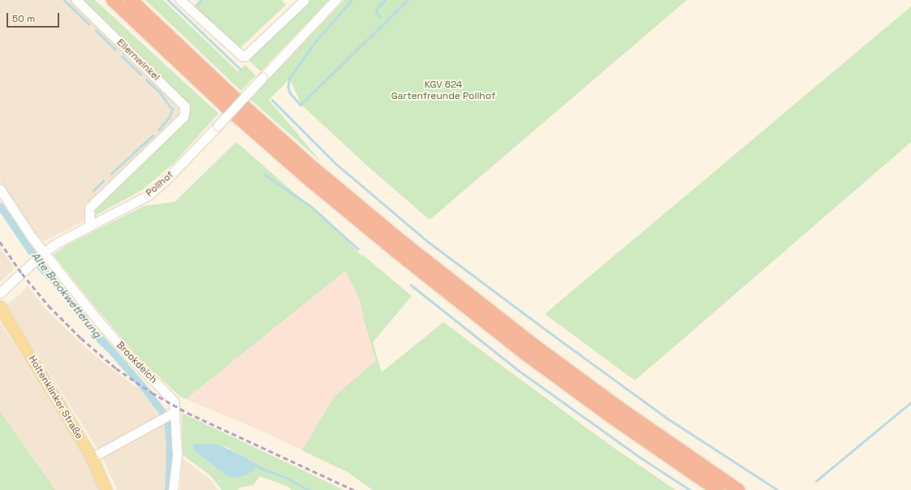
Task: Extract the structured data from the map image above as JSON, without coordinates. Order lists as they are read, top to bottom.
{
  "streets": {
    "main road": ["Holtenklinker Straße"],
    "street": ["Ellernwinkel", "Pollhof", "Brookdeich"]
  },
  "crossings": [
    ["Ellernwinkel", "Pollhof"],
    ["Pollhof", "Brookdeich"]
  ],
  "water": ["Alte Brookwetterung"],
  "parks": ["KGV 624 Gartenfreunde Pollhof"],
  "scale_bar": "50 m"
}
